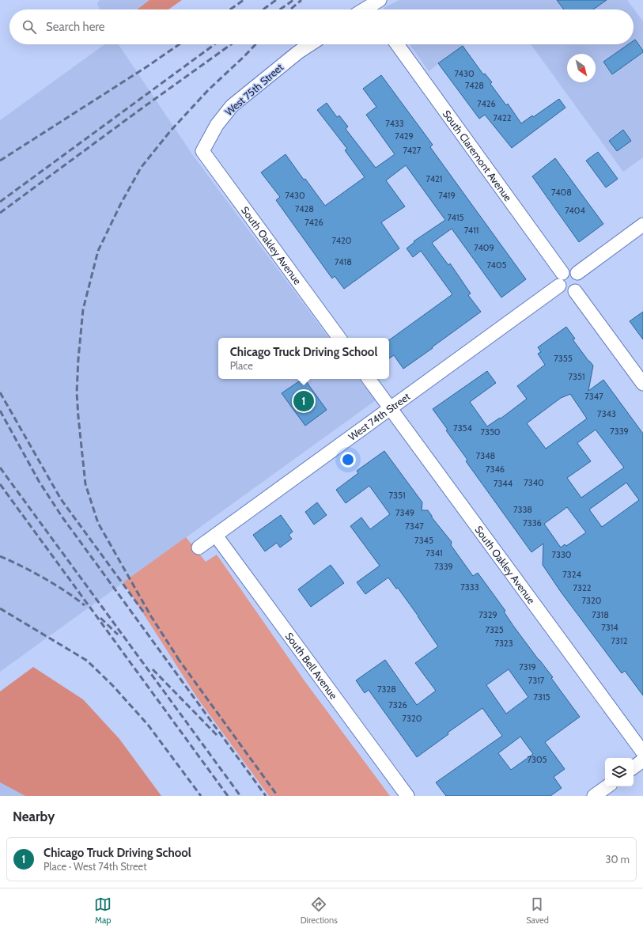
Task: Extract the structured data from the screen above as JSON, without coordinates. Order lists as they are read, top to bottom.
{
  "streets": {
    "street": [
      "West 75th Street",
      "South Claremont Avenue",
      "South Oakley Avenue",
      "West 74th Street",
      "South Bell Avenue"
    ]
  },
  "crossings": [
    ["West 75th Street", "South Oakley Avenue"],
    ["South Claremont Avenue", "West 74th Street"],
    ["South Oakley Avenue", "West 74th Street"],
    ["West 74th Street", "South Bell Avenue"]
  ],
  "house_numbers": [
    "7430",
    "7428",
    "7426",
    "7422",
    "7433",
    "7429",
    "7427",
    "7421",
    "7408",
    "7430",
    "7419",
    "7428",
    "7404",
    "7415",
    "7426",
    "7411",
    "7420",
    "7409",
    "7418",
    "7405",
    "7355",
    "7351",
    "7347",
    "7343",
    "7354",
    "7339",
    "7350",
    "7348",
    "7346",
    "7340",
    "7344",
    "7351",
    "7338",
    "7349",
    "7336",
    "7347",
    "7345",
    "7341",
    "7330",
    "7339",
    "7324",
    "7333",
    "7322",
    "7320",
    "7329",
    "7318",
    "7314",
    "7325",
    "7312",
    "7323",
    "7319",
    "7317",
    "7328",
    "7315",
    "7326",
    "7320",
    "7305"
  ],
  "north": "bottom right",
  "page": {
    "search": "Search here",
    "popup": ["Chicago Truck Driving School", "Place"],
    "pins": "1",
    "heading": "Nearby",
    "list": [
      {
        "mark": "1",
        "name": "Chicago Truck Driving School",
        "note": "Place · West 74th Street",
        "value": "30 m"
      }
    ],
    "nav": ["Map", "Directions", "Saved"]
  }
}
